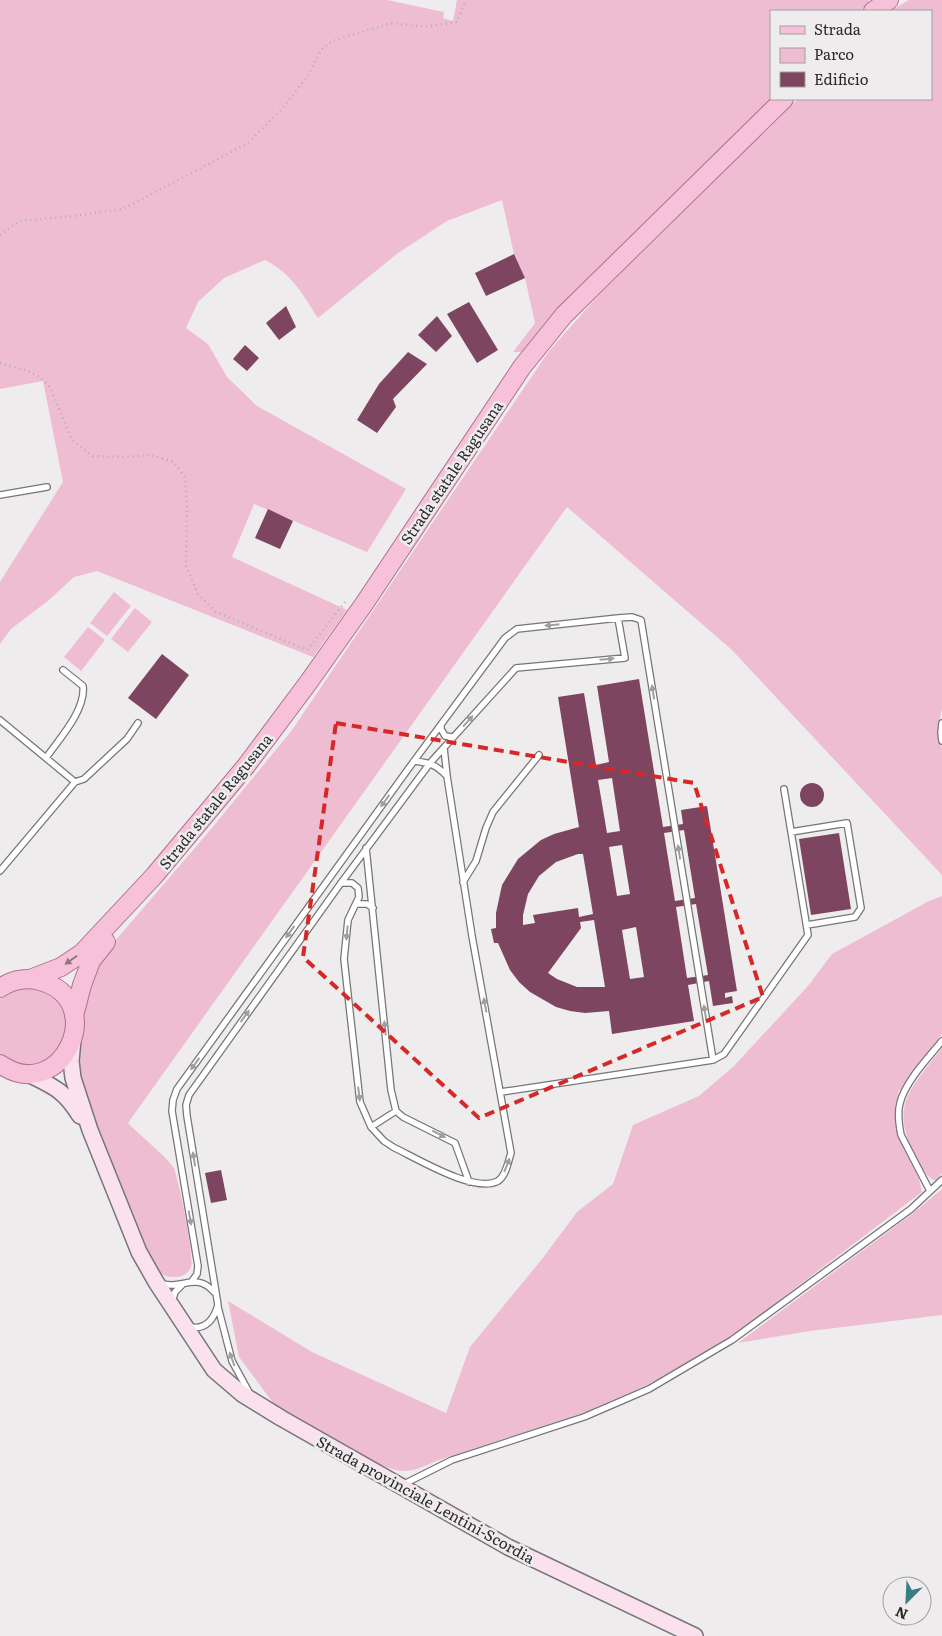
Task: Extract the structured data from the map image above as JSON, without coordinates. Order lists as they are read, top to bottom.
{
  "streets": {
    "main road": ["Strada statale Ragusana"],
    "street": ["Strada provinciale Lentini-Scordia"]
  },
  "legend": ["Strada", "Parco", "Edificio"],
  "north": "bottom left"
}
